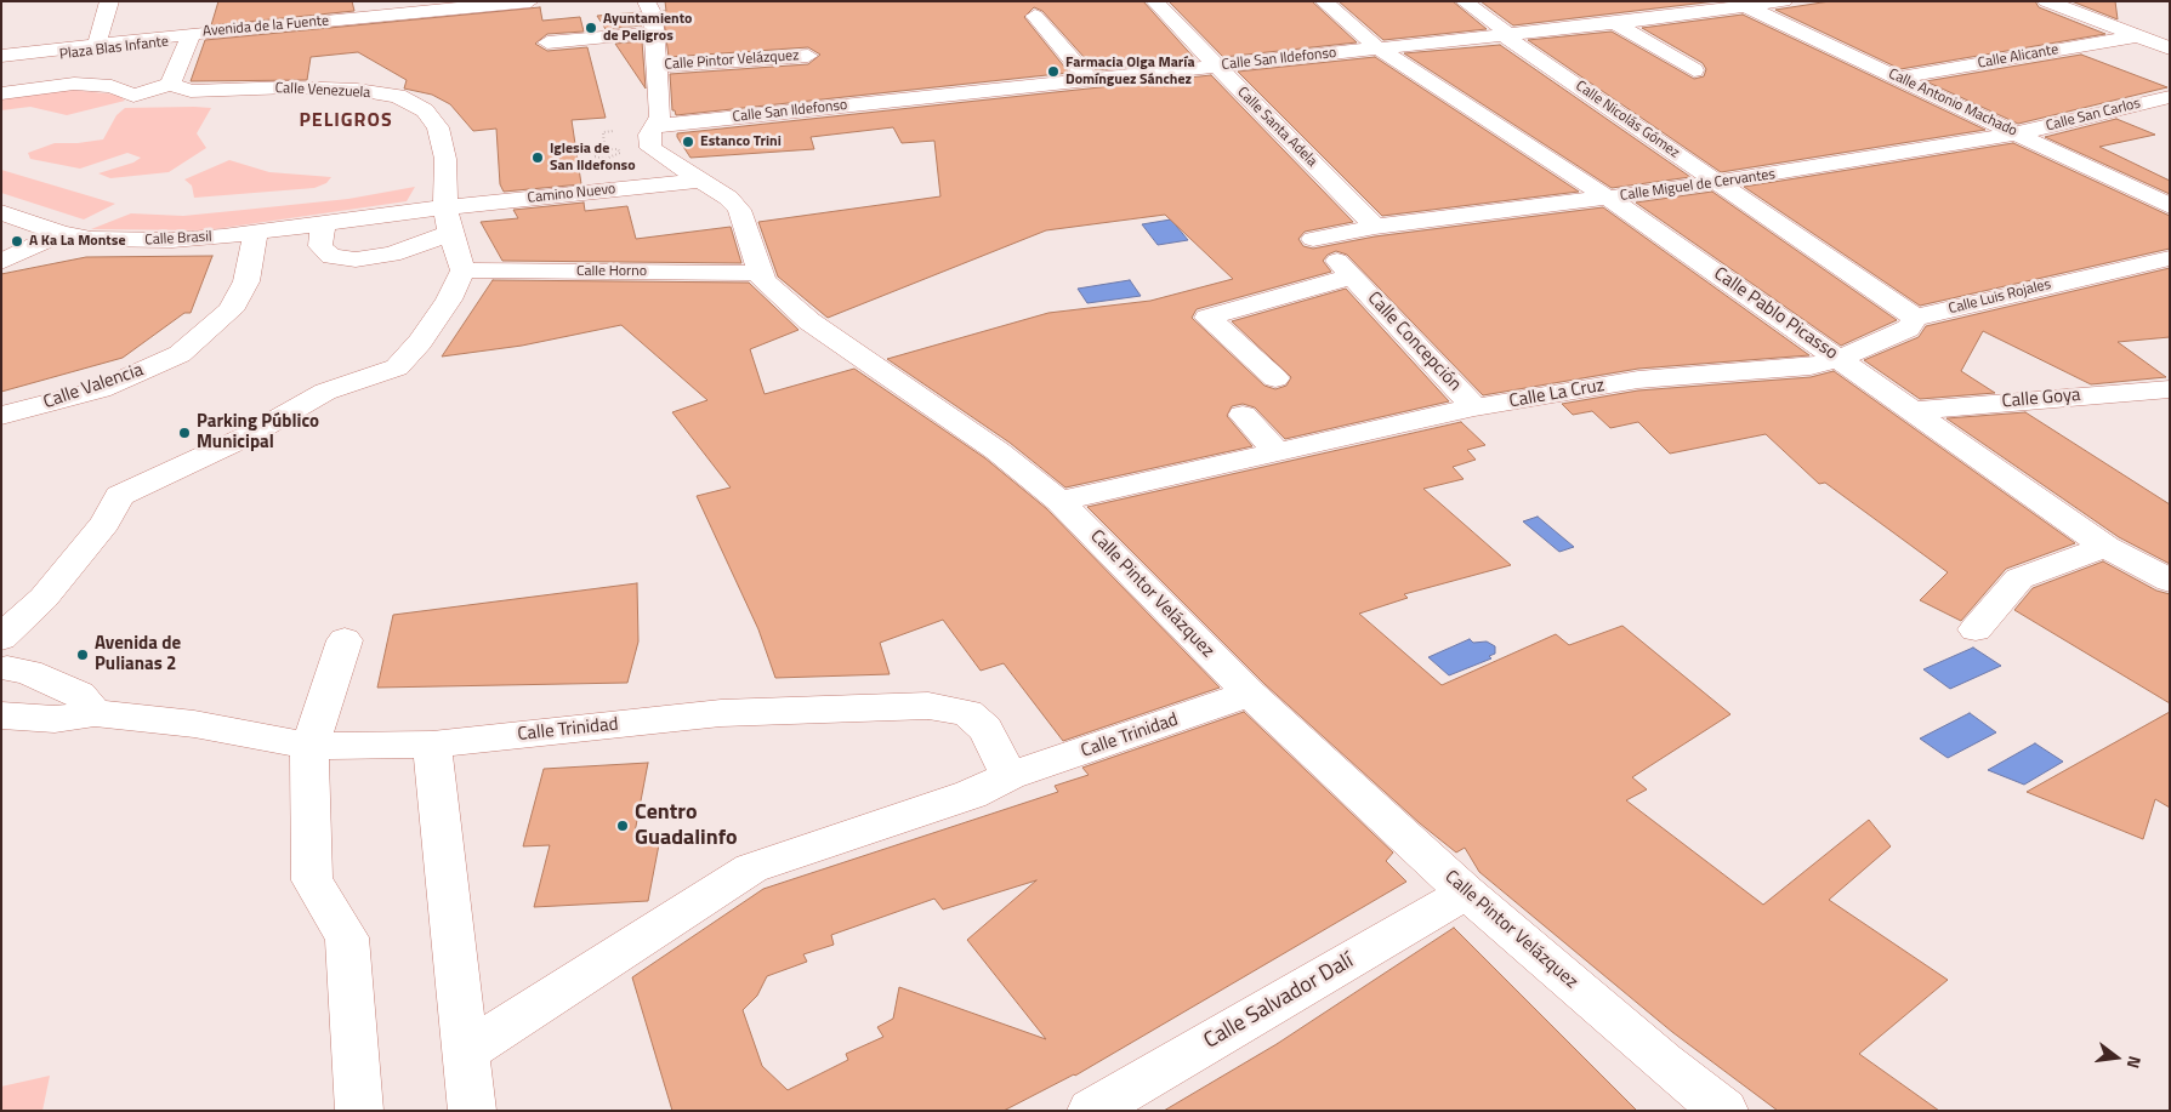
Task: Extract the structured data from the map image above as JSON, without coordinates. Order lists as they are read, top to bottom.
{
  "streets": {
    "street": [
      "Avenida de la Fuente",
      "Plaza Blas Infante",
      "Calle Alicante",
      "Calle San Ildefonso",
      "Calle Pintor Velázquez",
      "Calle Venezuela",
      "Calle Antonio Machado",
      "Calle San Carlos",
      "Calle Nicolás Gómez",
      "Calle Santa Adela",
      "Calle Miguel de Cervantes",
      "Camino Nuevo",
      "Calle Brasil",
      "Calle Horno",
      "Calle Luis Rojales",
      "Calle Pablo Picasso",
      "Calle Concepción",
      "Calle Valencia",
      "Calle La Cruz",
      "Calle Goya",
      "Calle Trinidad",
      "Calle Salvador Dalí"
    ]
  },
  "crossings": [
    ["Avenida de la Fuente", "Plaza Blas Infante"],
    ["Plaza Blas Infante", "Calle Venezuela"],
    ["Calle Alicante", "Calle Antonio Machado"],
    ["Calle San Ildefonso", "Calle Pintor Velázquez"],
    ["Calle San Ildefonso", "Calle Antonio Machado"],
    ["Calle San Ildefonso", "Calle Nicolás Gómez"],
    ["Calle San Ildefonso", "Calle Santa Adela"],
    ["Calle San Ildefonso", "Calle Pablo Picasso"],
    ["Calle Pintor Velázquez", "Camino Nuevo"],
    ["Calle Pintor Velázquez", "Calle Horno"],
    ["Calle Pintor Velázquez", "Calle La Cruz"],
    ["Calle Pintor Velázquez", "Calle Trinidad"],
    ["Calle Pintor Velázquez", "Calle Salvador Dalí"],
    ["Calle Venezuela", "Camino Nuevo"],
    ["Calle Venezuela", "Calle Brasil"],
    ["Calle Venezuela", "Calle Horno"],
    ["Calle Antonio Machado", "Calle San Carlos"],
    ["Calle Antonio Machado", "Calle Miguel de Cervantes"],
    ["Calle San Carlos", "Calle Miguel de Cervantes"],
    ["Calle Nicolás Gómez", "Calle Miguel de Cervantes"],
    ["Calle Nicolás Gómez", "Calle Luis Rojales"],
    ["Calle Santa Adela", "Calle Miguel de Cervantes"],
    ["Calle Santa Adela", "Calle Concepción"],
    ["Calle Miguel de Cervantes", "Calle Pablo Picasso"],
    ["Calle Miguel de Cervantes", "Calle Concepción"],
    ["Camino Nuevo", "Calle Brasil"],
    ["Calle Brasil", "Calle Valencia"],
    ["Calle Luis Rojales", "Calle Pablo Picasso"],
    ["Calle Luis Rojales", "Calle La Cruz"],
    ["Calle Pablo Picasso", "Calle La Cruz"],
    ["Calle Pablo Picasso", "Calle Goya"],
    ["Calle Concepción", "Calle La Cruz"]
  ],
  "districts": ["PELIGROS"],
  "places": [
    "Ayuntamiento de Peligros",
    "Farmacia Olga María Domínguez Sánchez",
    "Estanco Trini",
    "Iglesia de San Ildefonso",
    "A Ka La Montse",
    "Parking Público Municipal",
    "Avenida de Pulianas 2",
    "Centro Guadalinfo"
  ],
  "north": "right"
}
